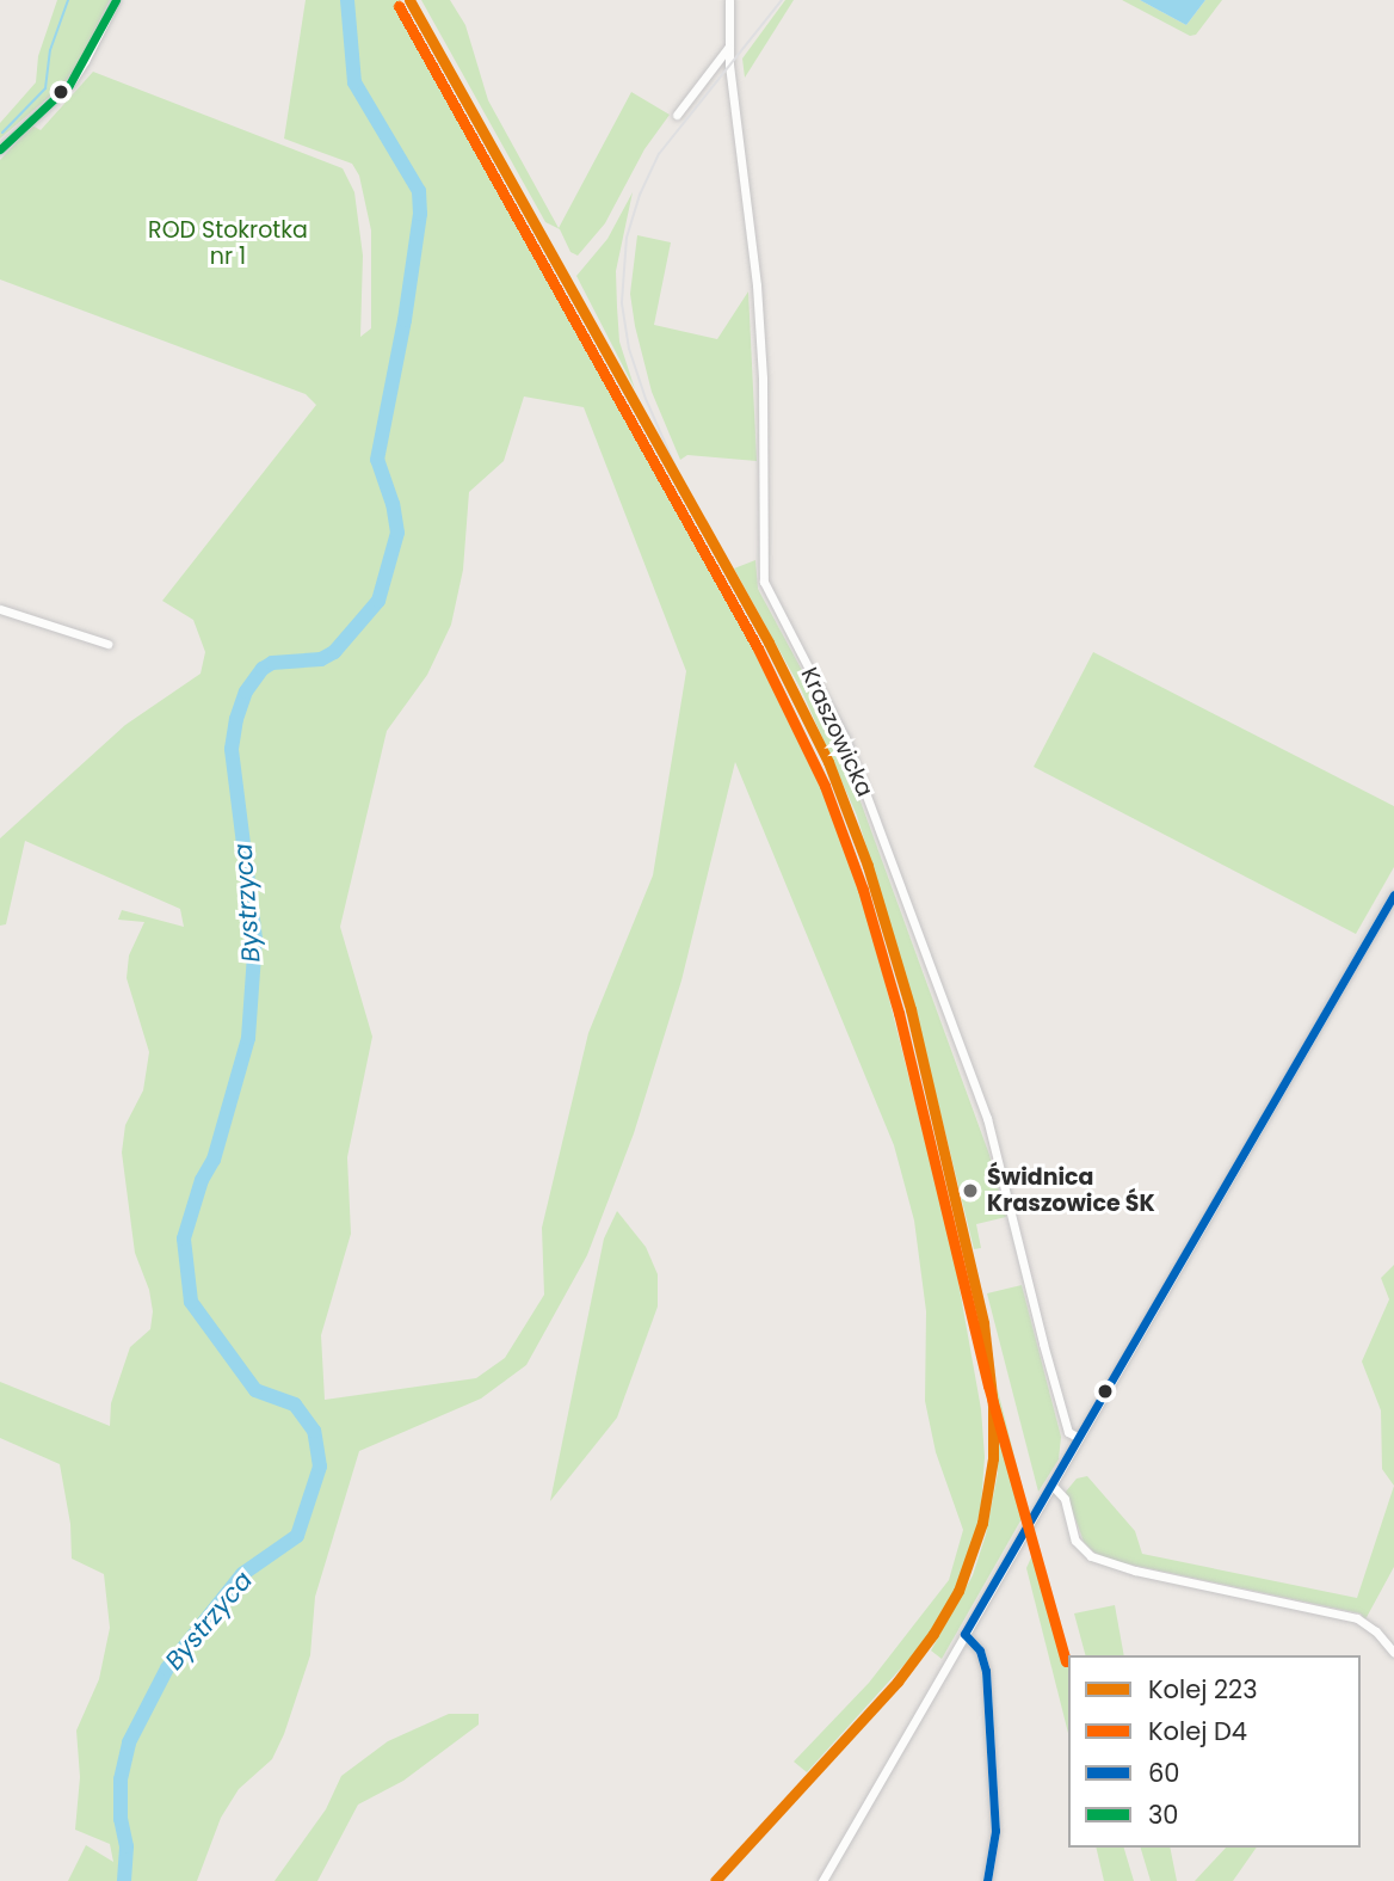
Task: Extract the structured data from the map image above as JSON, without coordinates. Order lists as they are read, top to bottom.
{
  "streets": {
    "street": ["Kraszowicka"]
  },
  "water": ["Bystrzyca"],
  "parks": ["ROD Stokrotka nr 1"],
  "places": ["Świdnica Kraszowice ŚK"],
  "lines": [
    "rail line 223",
    "transit line 30",
    "rail line D4",
    "transit line 60"
  ],
  "legend": [
    "Kolej 223",
    "Kolej D4",
    "60",
    "30"
  ]
}
